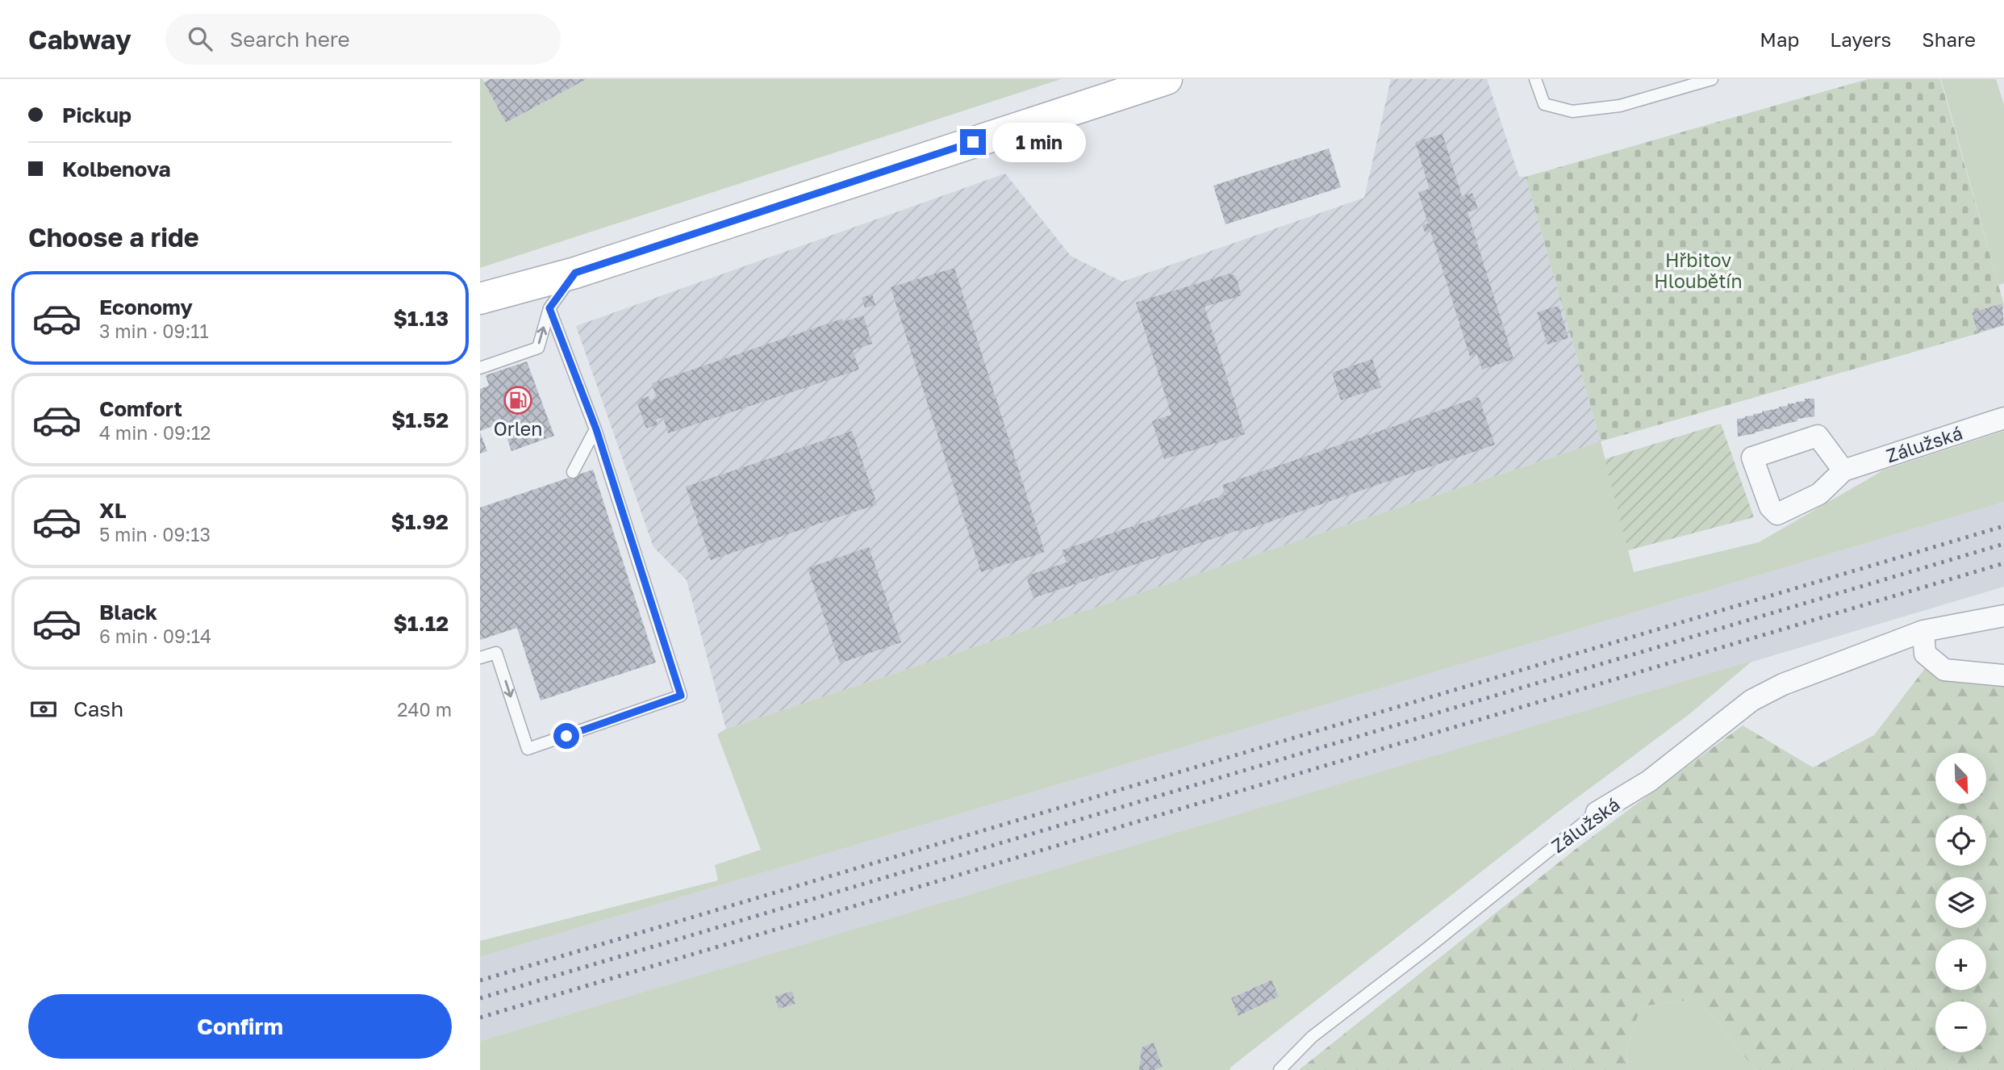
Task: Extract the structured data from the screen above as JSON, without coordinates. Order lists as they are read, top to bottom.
{
  "streets": {
    "street": ["Zálužská"]
  },
  "parks": ["Hřbitov Hloubětín"],
  "places": {
    "fuel station": ["Orlen"]
  },
  "north": "bottom right",
  "page": {
    "header": "Cabway",
    "search": "Search here",
    "nav": ["Map", "Layers", "Share"],
    "banner": ["Pickup", "Kolbenova"],
    "bubble": "1 min",
    "heading": "Choose a ride",
    "list": [
      {
        "name": "Economy",
        "note": "3 min · 09:11",
        "value": "$1.13"
      },
      {
        "name": "Comfort",
        "note": "4 min · 09:12",
        "value": "$1.52"
      },
      {
        "name": "XL",
        "note": "5 min · 09:13",
        "value": "$1.92"
      },
      {
        "name": "Black",
        "note": "6 min · 09:14",
        "value": "$1.12"
      }
    ],
    "pay": ["Cash", "240 m"],
    "map_buttons": ["+", "−"],
    "buttons": "Confirm"
  }
}
